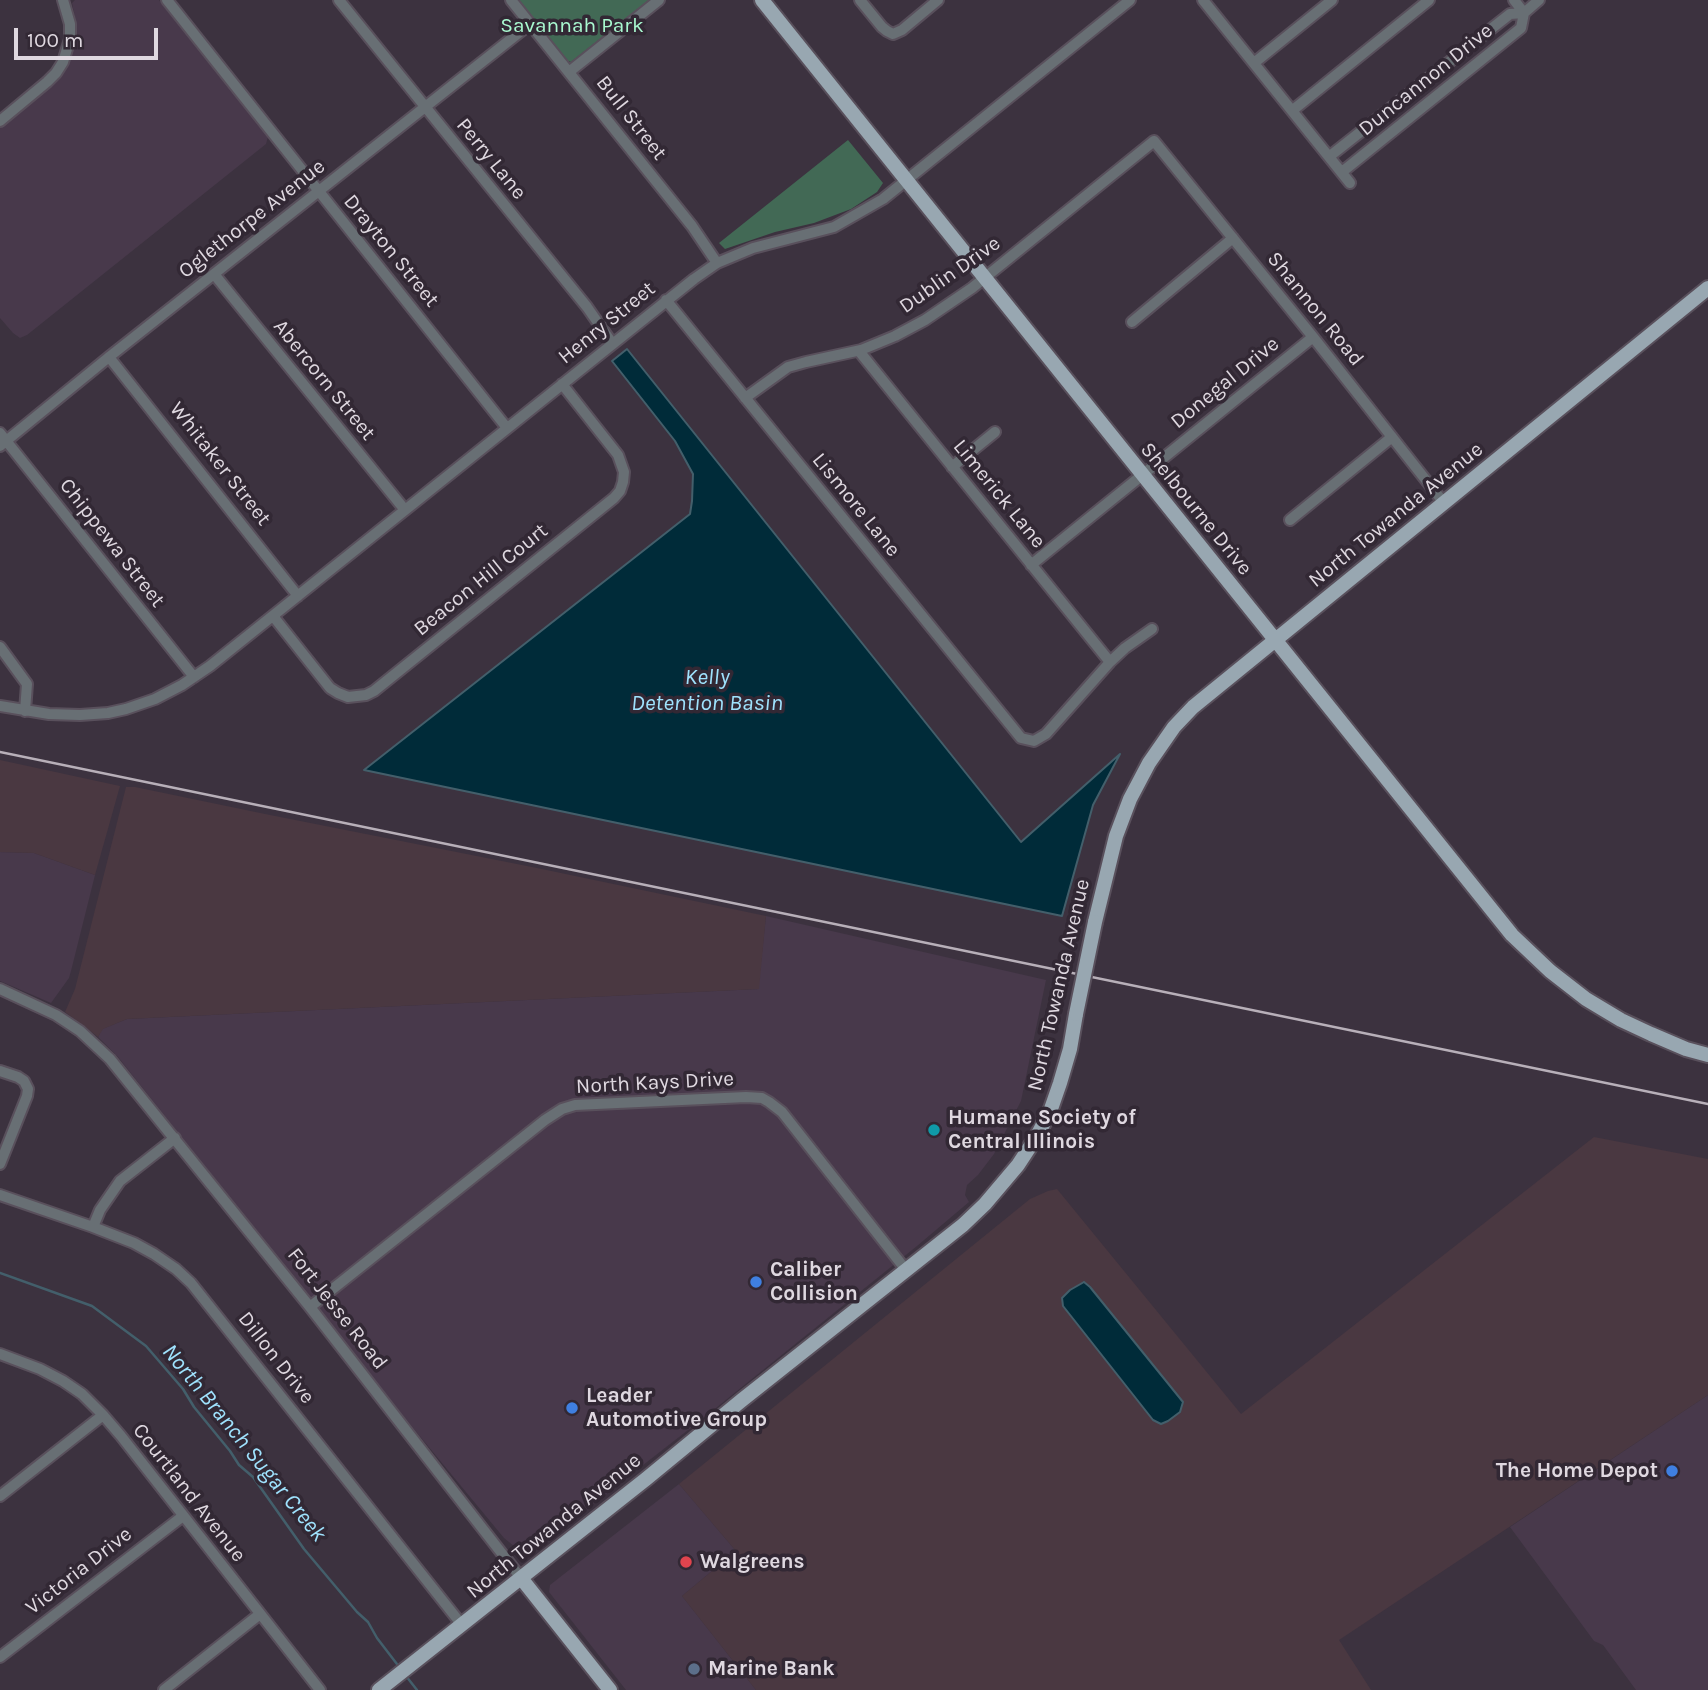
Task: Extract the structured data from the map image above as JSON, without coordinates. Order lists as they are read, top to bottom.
{
  "streets": {
    "main road": ["Shelbourne Drive", "North Towanda Avenue", "Fort Jesse Road"],
    "street": [
      "Duncannon Drive",
      "Bull Street",
      "Perry Lane",
      "Oglethorpe Avenue",
      "Drayton Street",
      "Dublin Drive",
      "Shannon Road",
      "Henry Street",
      "Abercorn Street",
      "Donegal Drive",
      "Whitaker Street",
      "Limerick Lane",
      "Lismore Lane",
      "Chippewa Street",
      "Beacon Hill Court",
      "North Kays Drive",
      "Dillon Drive",
      "Courtland Avenue",
      "Victoria Drive"
    ]
  },
  "crossings": [
    ["Bull Street", "Oglethorpe Avenue"],
    ["Bull Street", "Henry Street"],
    ["Perry Lane", "Oglethorpe Avenue"],
    ["Perry Lane", "Henry Street"],
    ["Oglethorpe Avenue", "Drayton Street"],
    ["Oglethorpe Avenue", "Abercorn Street"],
    ["Oglethorpe Avenue", "Whitaker Street"],
    ["Oglethorpe Avenue", "Chippewa Street"],
    ["Drayton Street", "Henry Street"],
    ["Dublin Drive", "Shannon Road"],
    ["Dublin Drive", "Limerick Lane"],
    ["Dublin Drive", "Lismore Lane"],
    ["Dublin Drive", "Shelbourne Drive"],
    ["Shannon Road", "Donegal Drive"],
    ["Shannon Road", "North Towanda Avenue"],
    ["Henry Street", "Abercorn Street"],
    ["Henry Street", "Whitaker Street"],
    ["Henry Street", "Lismore Lane"],
    ["Henry Street", "Shelbourne Drive"],
    ["Henry Street", "Chippewa Street"],
    ["Henry Street", "Beacon Hill Court"],
    ["Donegal Drive", "Limerick Lane"],
    ["Donegal Drive", "Shelbourne Drive"],
    ["Limerick Lane", "Lismore Lane"],
    ["Shelbourne Drive", "North Towanda Avenue"],
    ["North Towanda Avenue", "North Kays Drive"],
    ["North Towanda Avenue", "Fort Jesse Road"],
    ["North Towanda Avenue", "Dillon Drive"],
    ["North Kays Drive", "Fort Jesse Road"],
    ["Courtland Avenue", "Victoria Drive"]
  ],
  "water": ["Kelly Detention Basin", "North Branch Sugar Creek"],
  "parks": ["Savannah Park"],
  "places": [
    "Humane Society of Central Illinois",
    "Caliber Collision",
    "Leader Automotive Group",
    "The Home Depot",
    "Walgreens",
    "Marine Bank"
  ],
  "scale_bar": "100 m"
}
